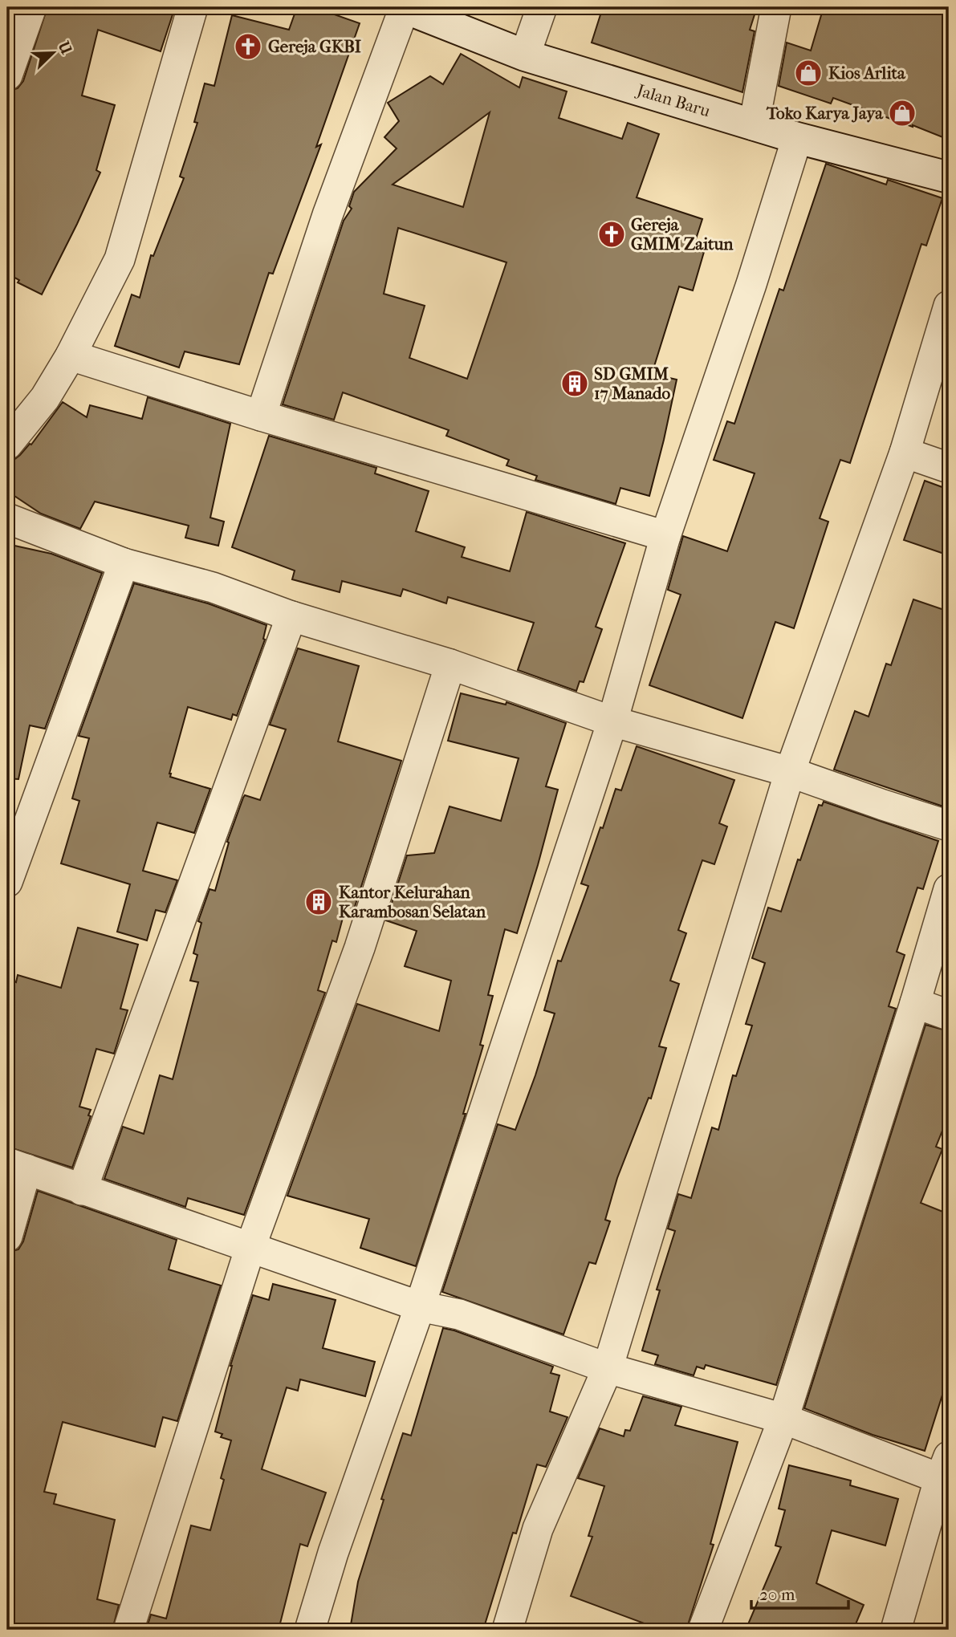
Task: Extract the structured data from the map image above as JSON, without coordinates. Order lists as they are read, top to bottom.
{
  "streets": {
    "street": ["Jalan Baru"]
  },
  "places": {
    "church": ["Gereja GKBI", "Gereja GMIM Zaitun"],
    "shop": ["Kios Arlita", "Toko Karya Jaya"],
    "building": ["SD GMIM 17 Manado", "Kantor Kelurahan Karambosan Selatan"]
  },
  "scale_bar": "20 m",
  "north": "top right"
}
